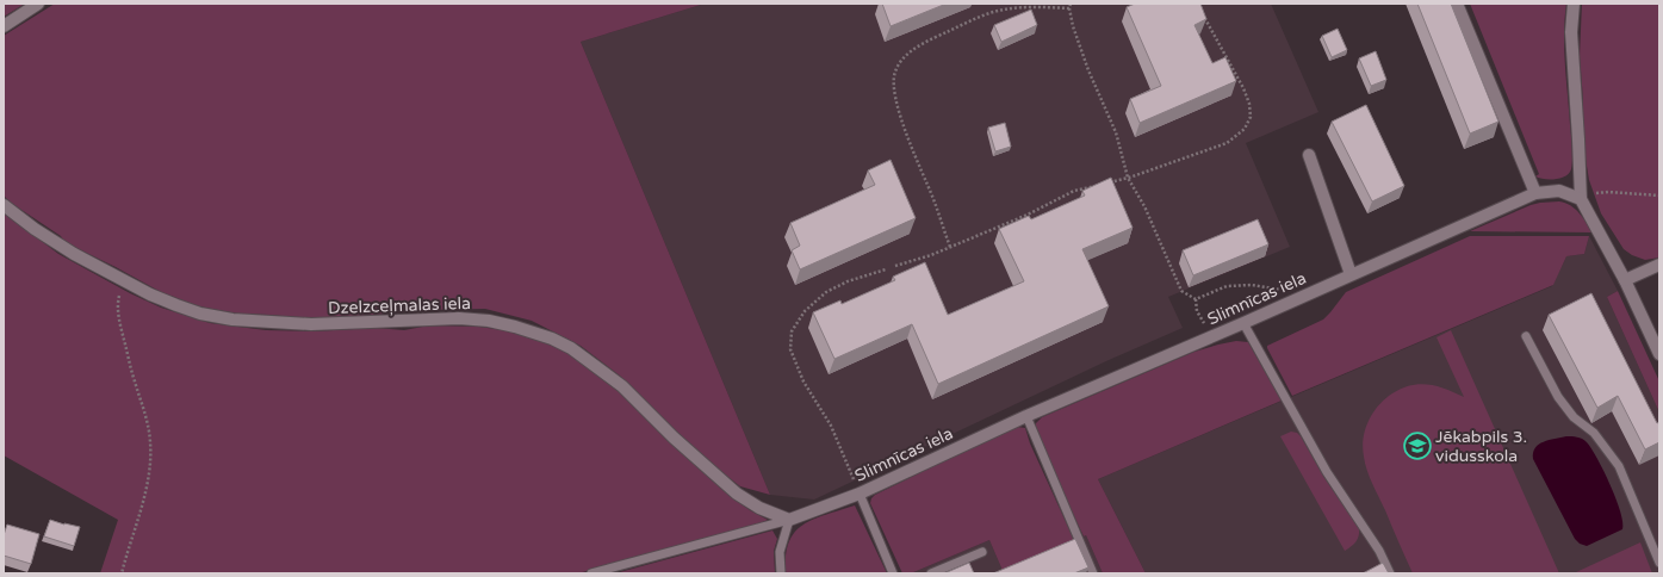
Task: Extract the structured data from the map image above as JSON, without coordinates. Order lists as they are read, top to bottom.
{
  "streets": {
    "street": ["Slimnīcas iela", "Dzelzceļmalas iela"]
  },
  "crossings": [
    ["Slimnīcas iela", "Dzelzceļmalas iela"]
  ],
  "places": {
    "school or university": ["Jēkabpils 3. vidusskola"]
  }
}
